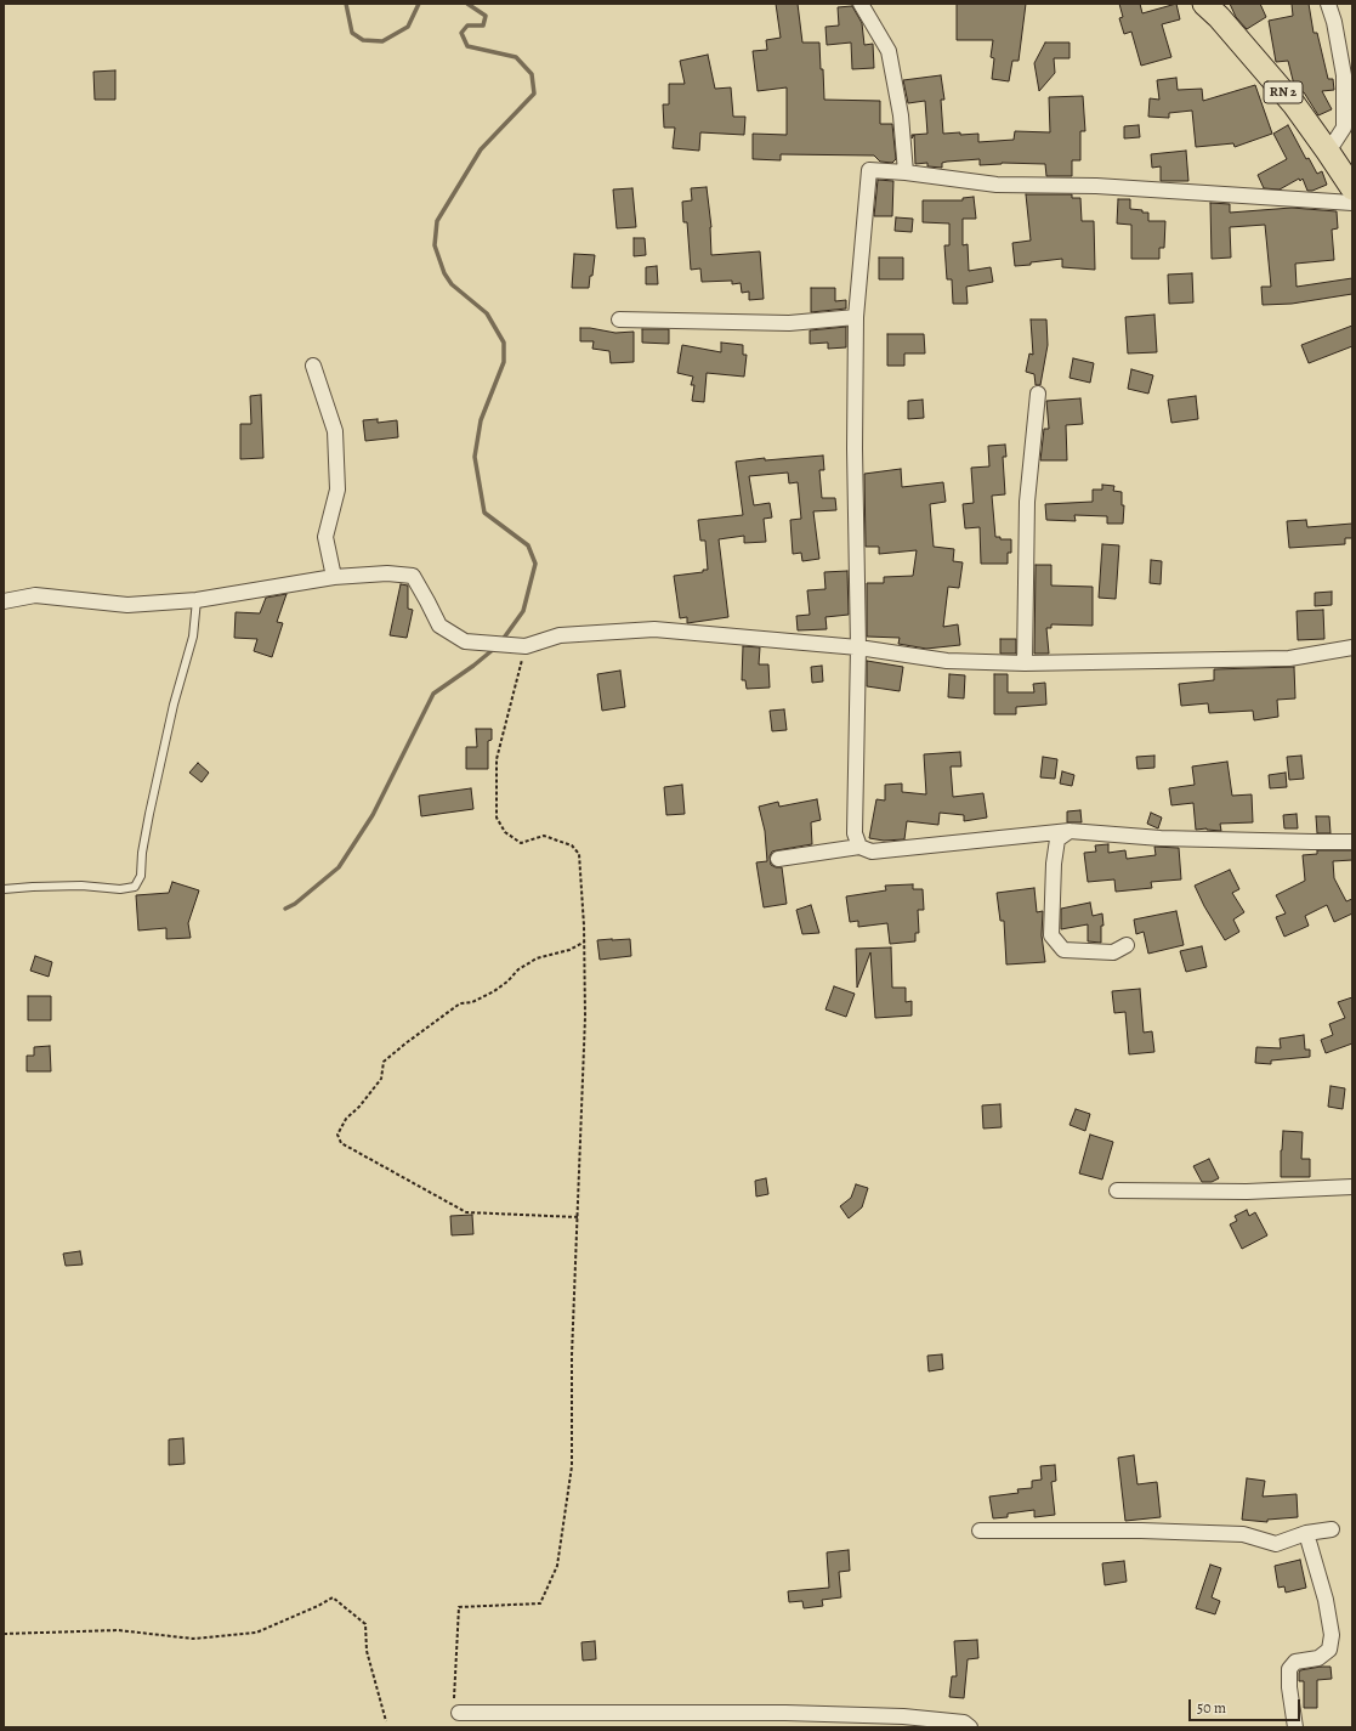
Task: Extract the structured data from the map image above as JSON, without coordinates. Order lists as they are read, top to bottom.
{
  "streets": {
    "main road": ["RN 2"]
  },
  "scale_bar": "50 m"
}
